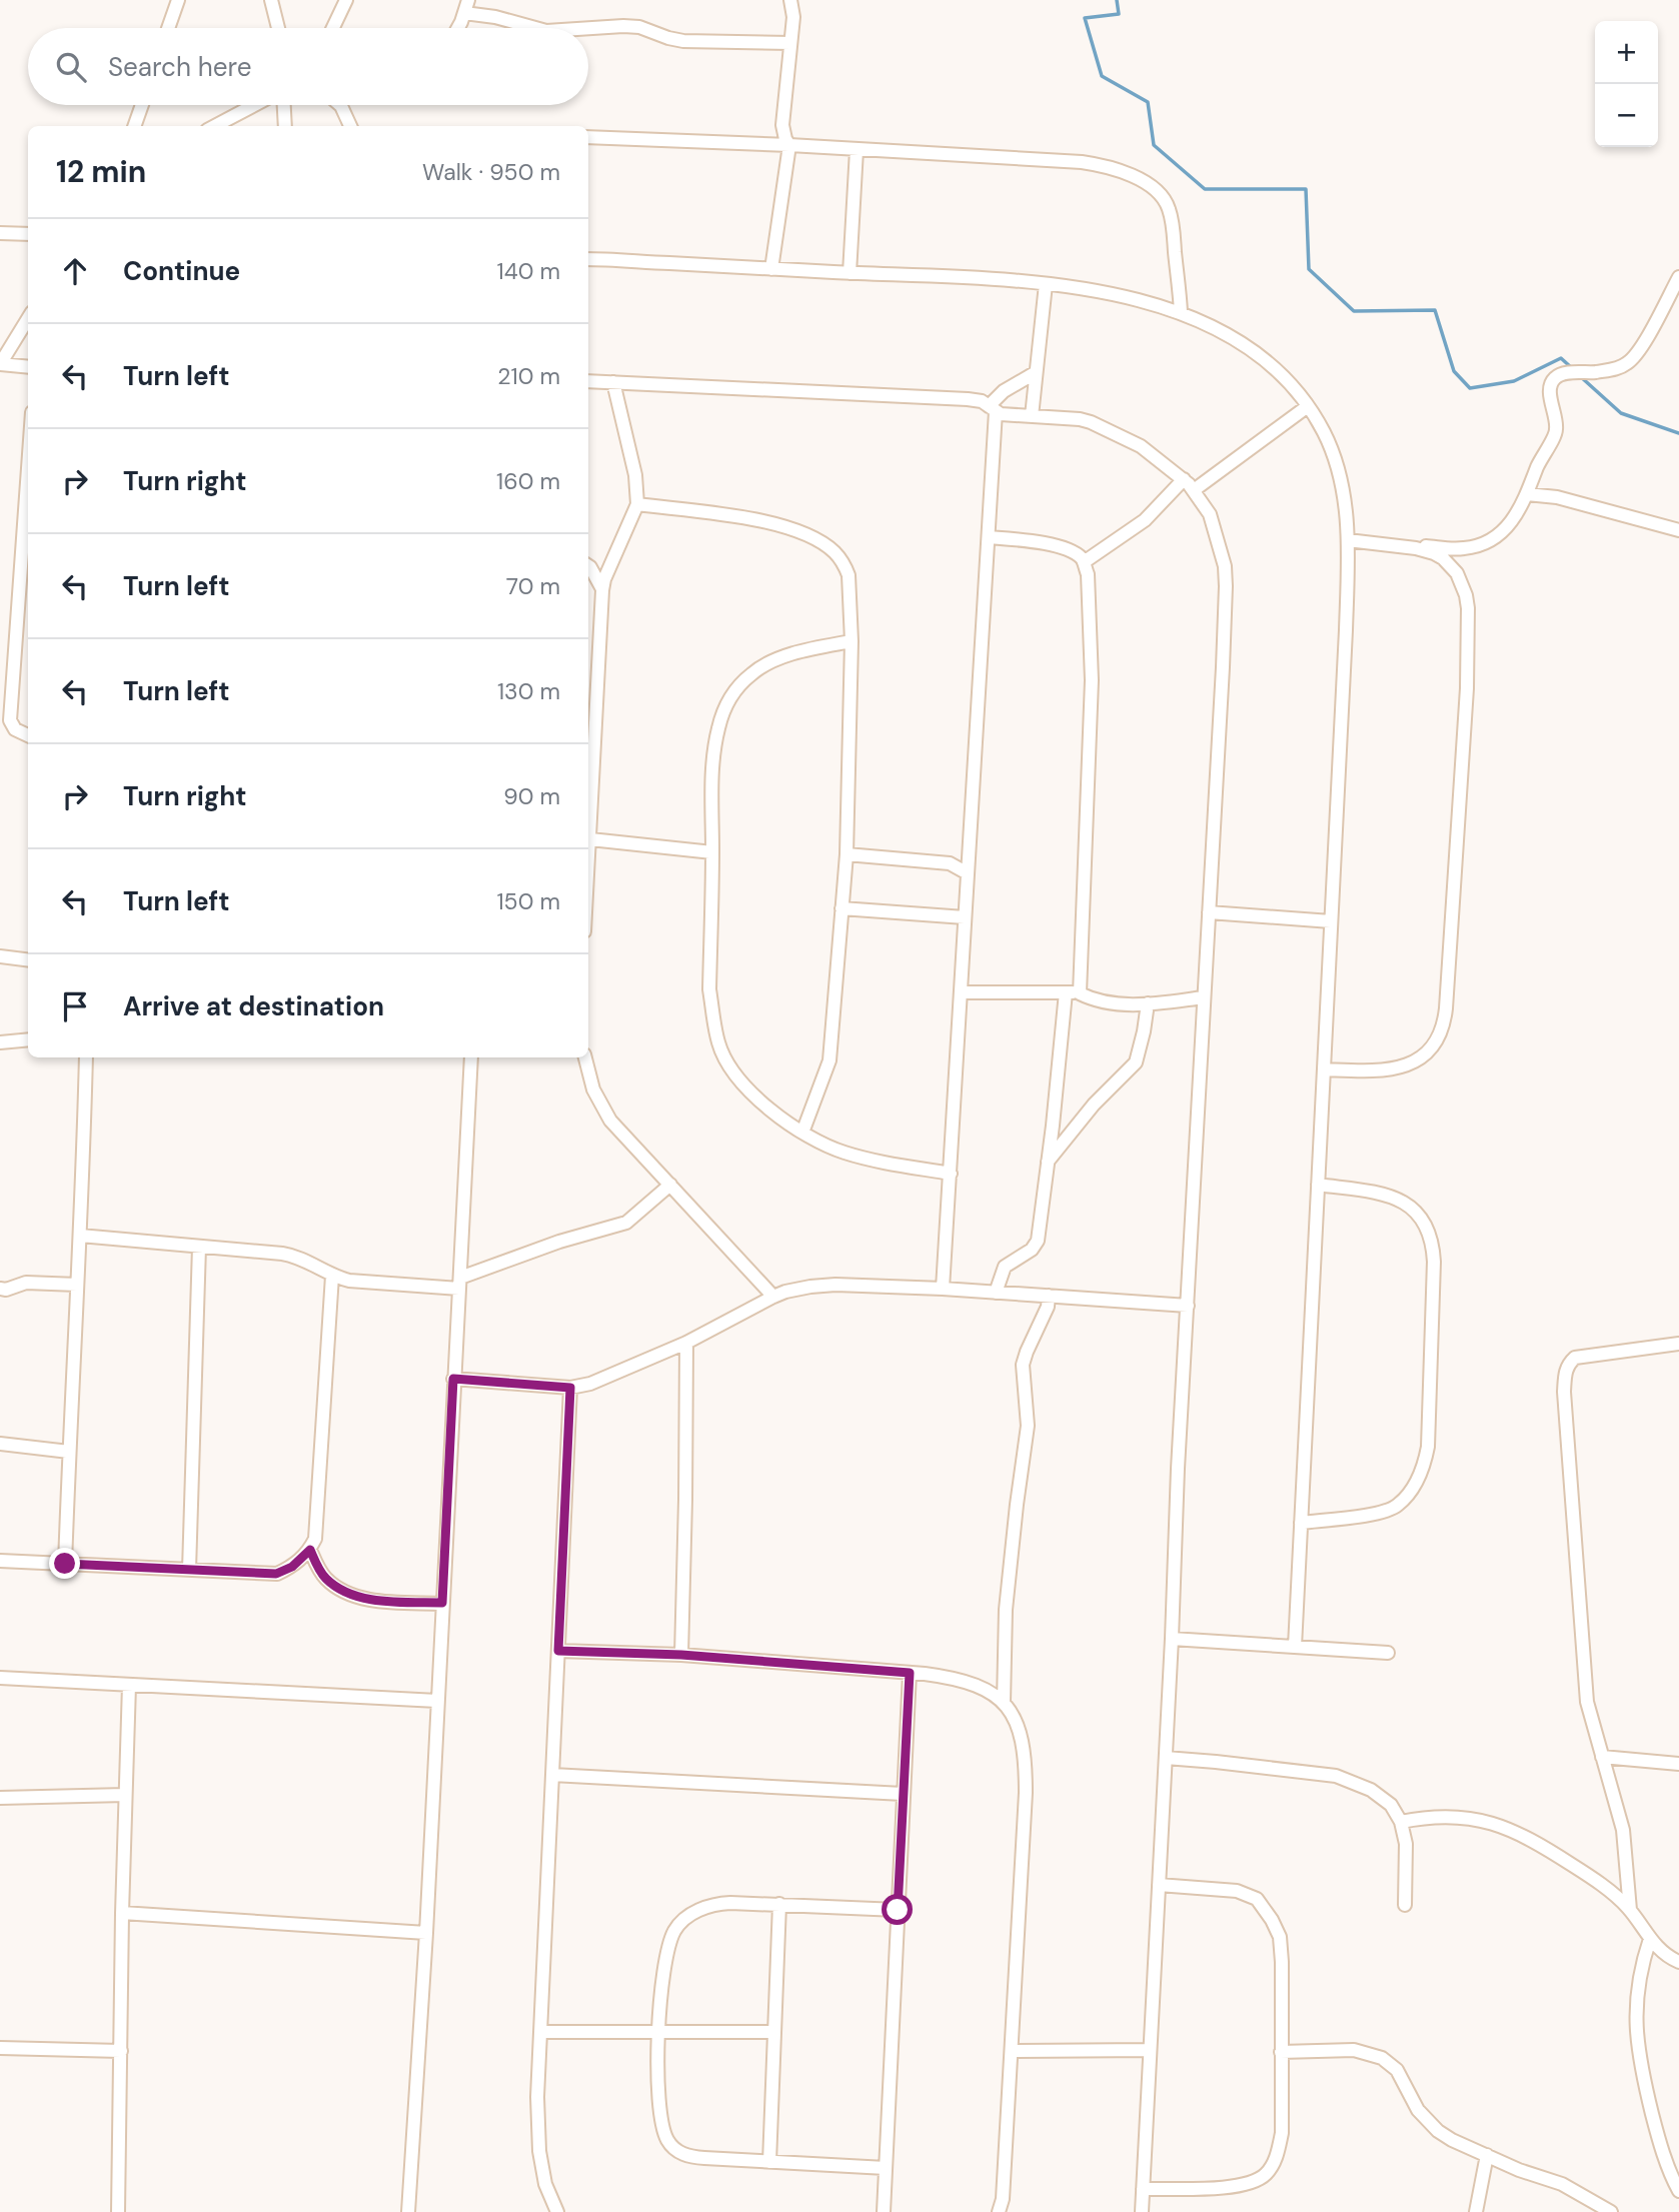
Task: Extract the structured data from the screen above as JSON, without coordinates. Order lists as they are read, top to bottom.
{
  "page": {
    "map_buttons": ["+", "−"],
    "search": "Search here",
    "heading": ["12 min", "Walk · 950 m"],
    "list": [
      ["Continue", "140 m"],
      ["Turn left", "210 m"],
      ["Turn right", "160 m"],
      ["Turn left", "70 m"],
      ["Turn left", "130 m"],
      ["Turn right", "90 m"],
      ["Turn left", "150 m"],
      "Arrive at destination"
    ]
  }
}
